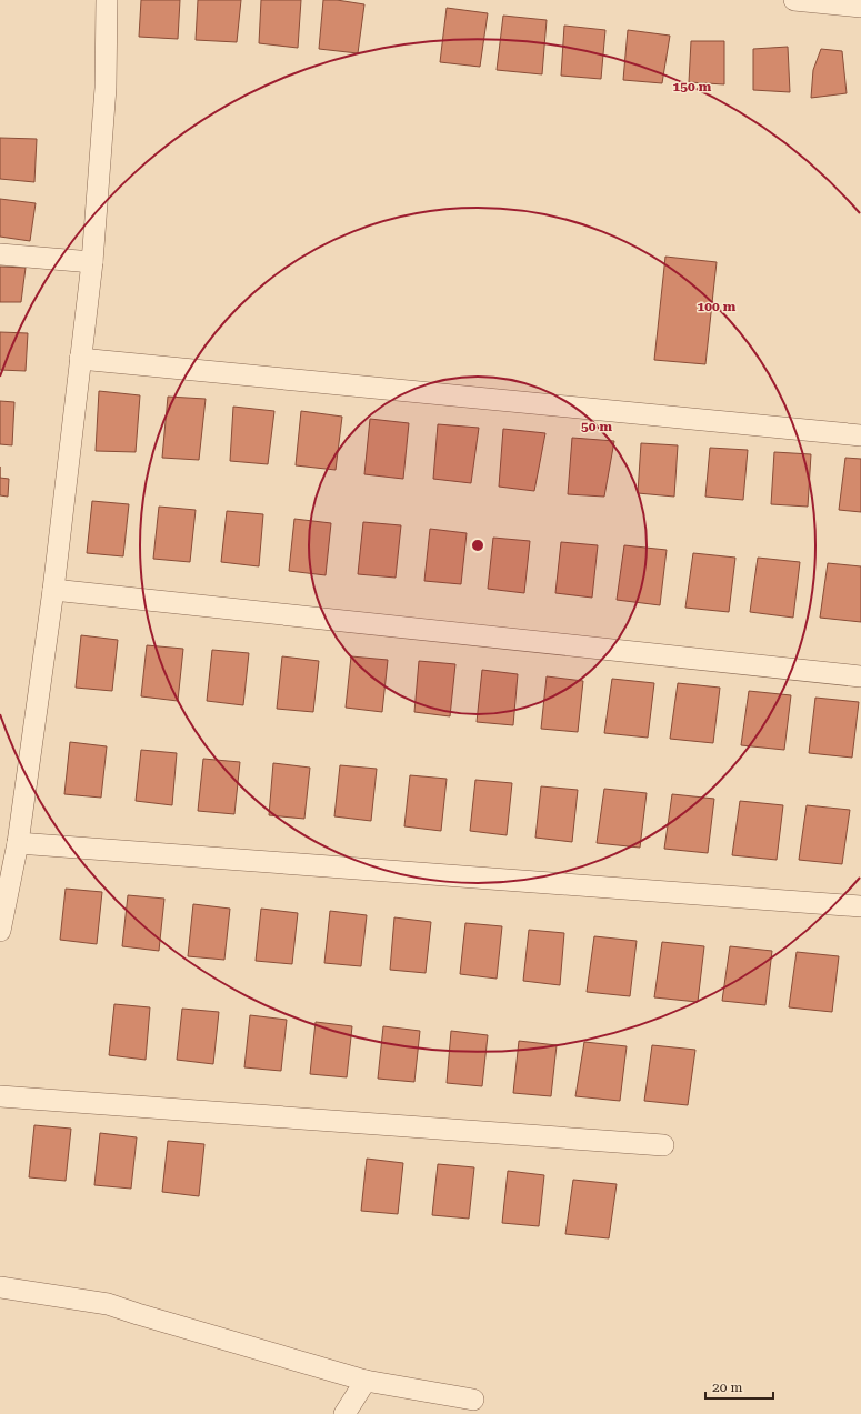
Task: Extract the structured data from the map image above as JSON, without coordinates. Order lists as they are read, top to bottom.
{
  "scale_bar": "20 m",
  "rings": ["150 m", "100 m", "50 m"]
}
